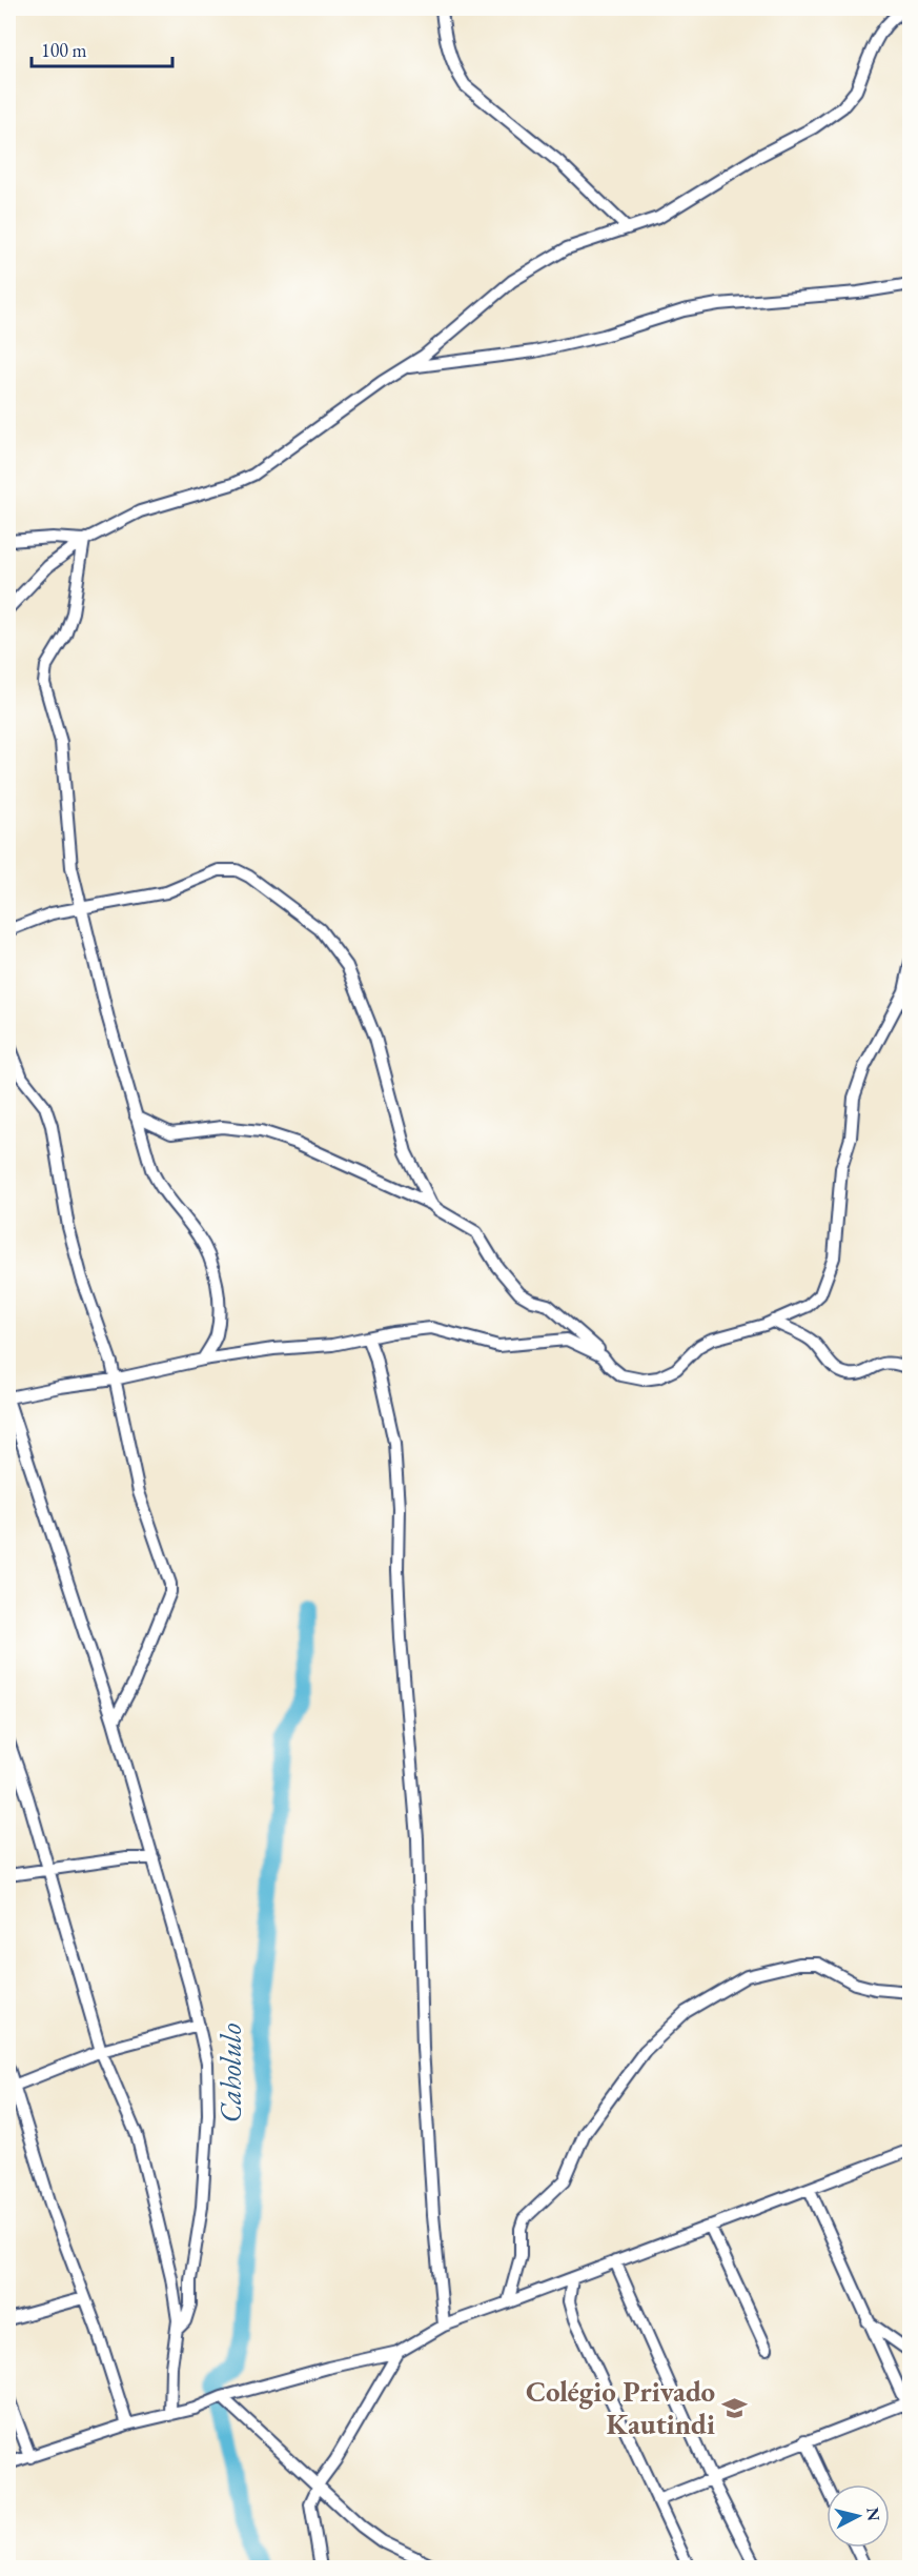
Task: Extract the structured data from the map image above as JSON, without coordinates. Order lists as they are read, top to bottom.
{
  "water": ["Caholulo"],
  "places": {
    "school or university": ["Colégio Privado Kautindi"]
  },
  "scale_bar": "100 m",
  "north": "right"
}
